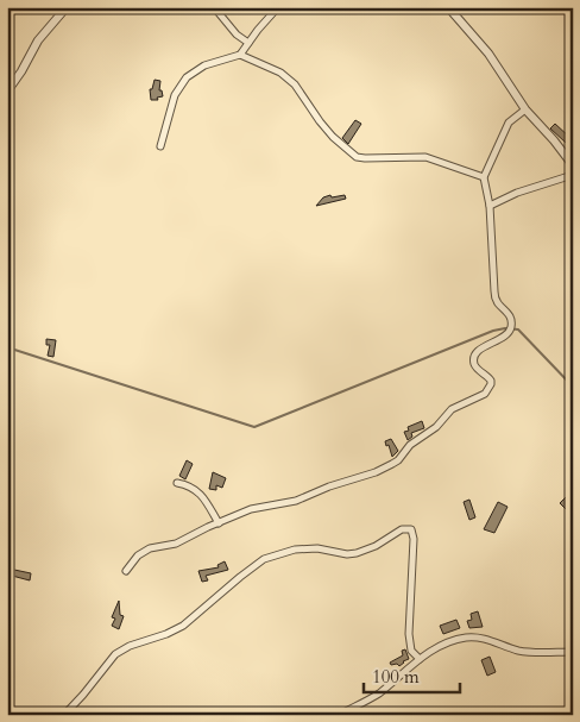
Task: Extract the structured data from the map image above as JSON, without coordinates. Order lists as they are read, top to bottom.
{
  "scale_bar": "100 m"
}
